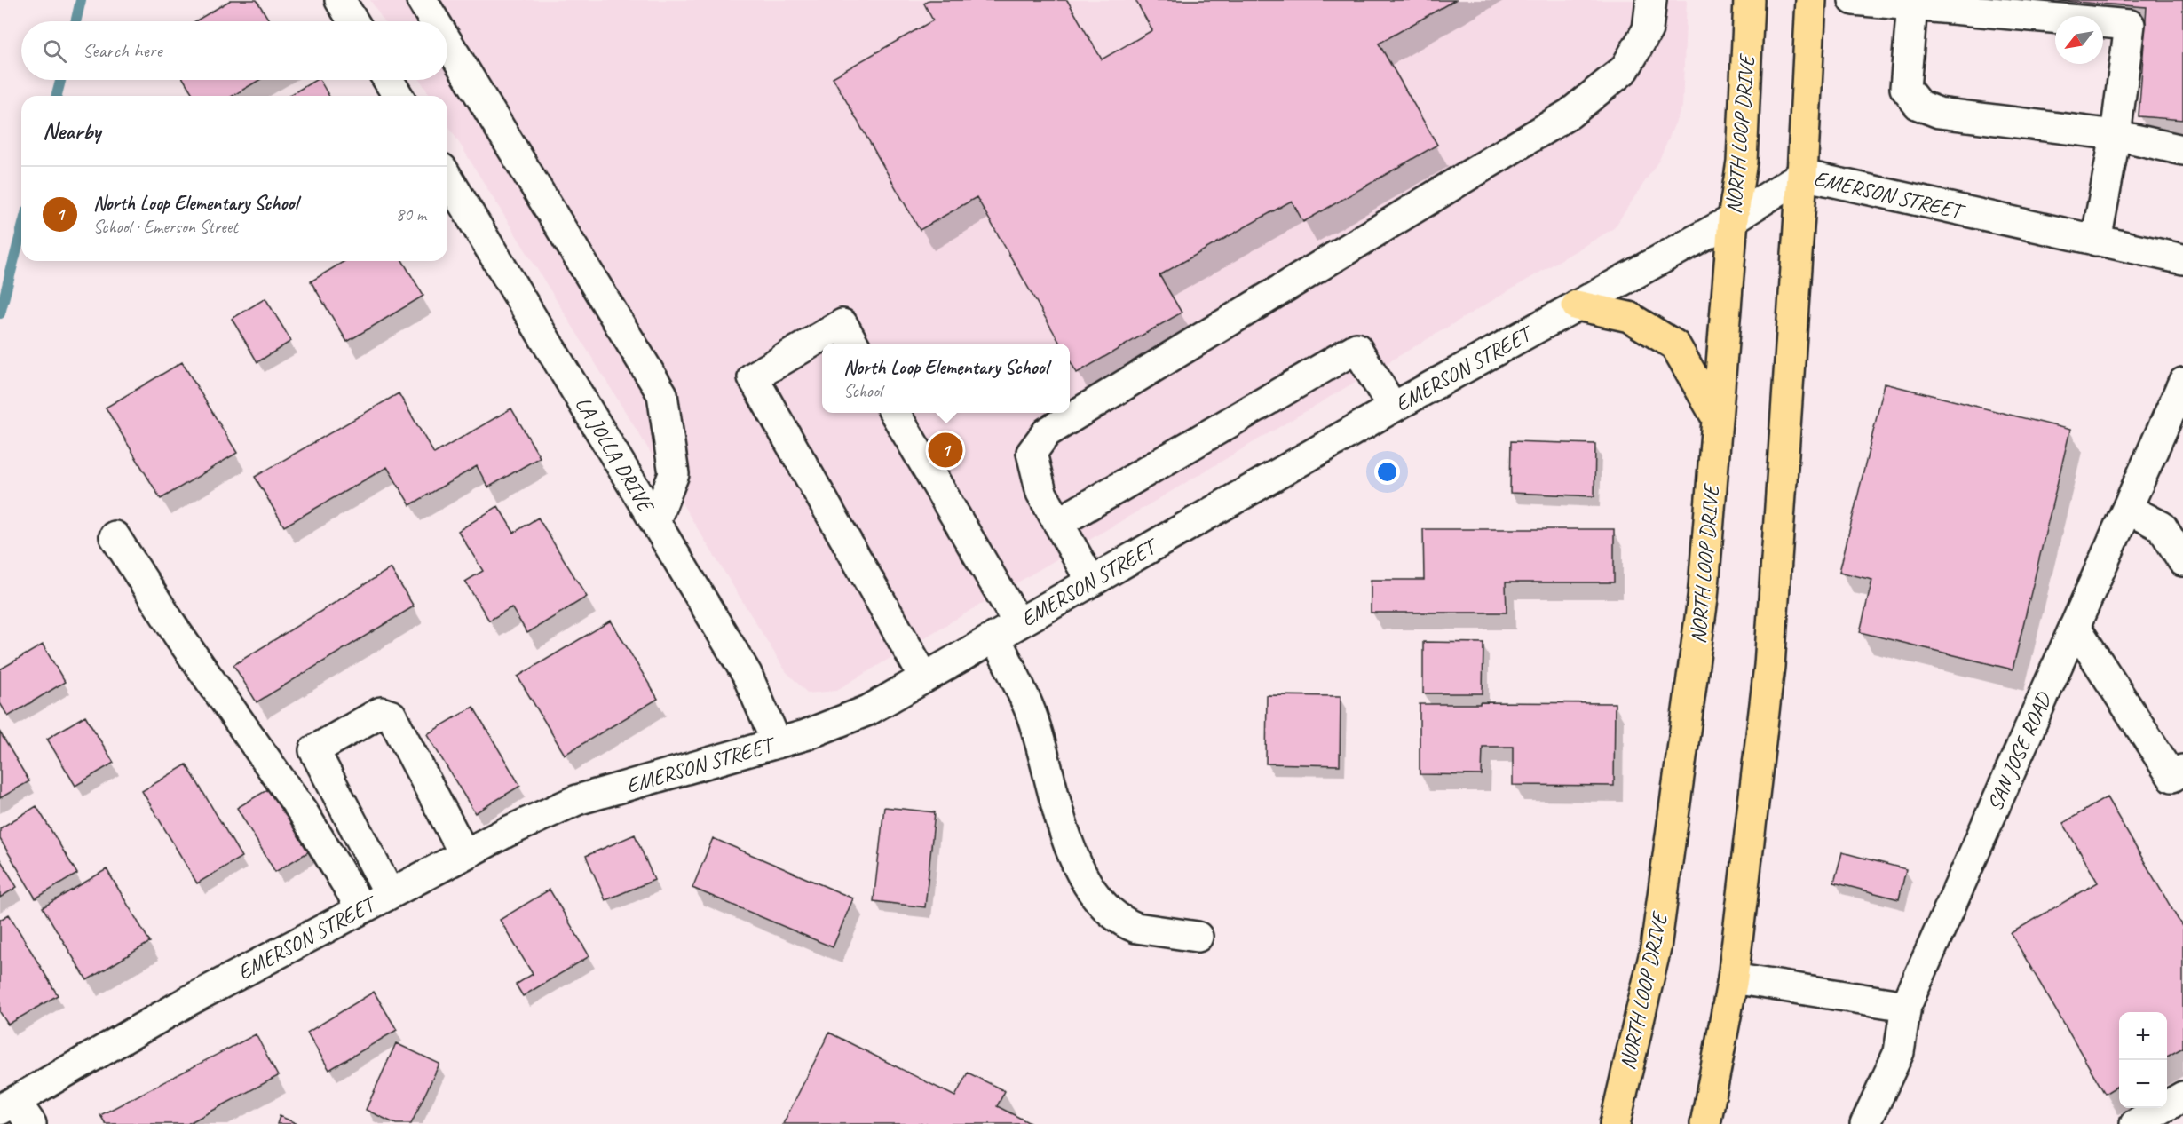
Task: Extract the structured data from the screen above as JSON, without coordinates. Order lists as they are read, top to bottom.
{
  "streets": {
    "main road": ["NORTH LOOP DRIVE"],
    "street": ["EMERSON STREET", "LA JOLLA DRIVE", "SAN JOSE ROAD"]
  },
  "crossings": [
    ["NORTH LOOP DRIVE", "EMERSON STREET"],
    ["EMERSON STREET", "LA JOLLA DRIVE"]
  ],
  "north": "bottom left",
  "page": {
    "search": "Search here",
    "heading": "Nearby",
    "list": [
      {
        "mark": "1",
        "name": "North Loop Elementary School",
        "note": "School · Emerson Street",
        "value": "80 m"
      }
    ],
    "popup": ["North Loop Elementary School", "School"],
    "pins": "1",
    "map_buttons": ["+", "−"]
  }
}
